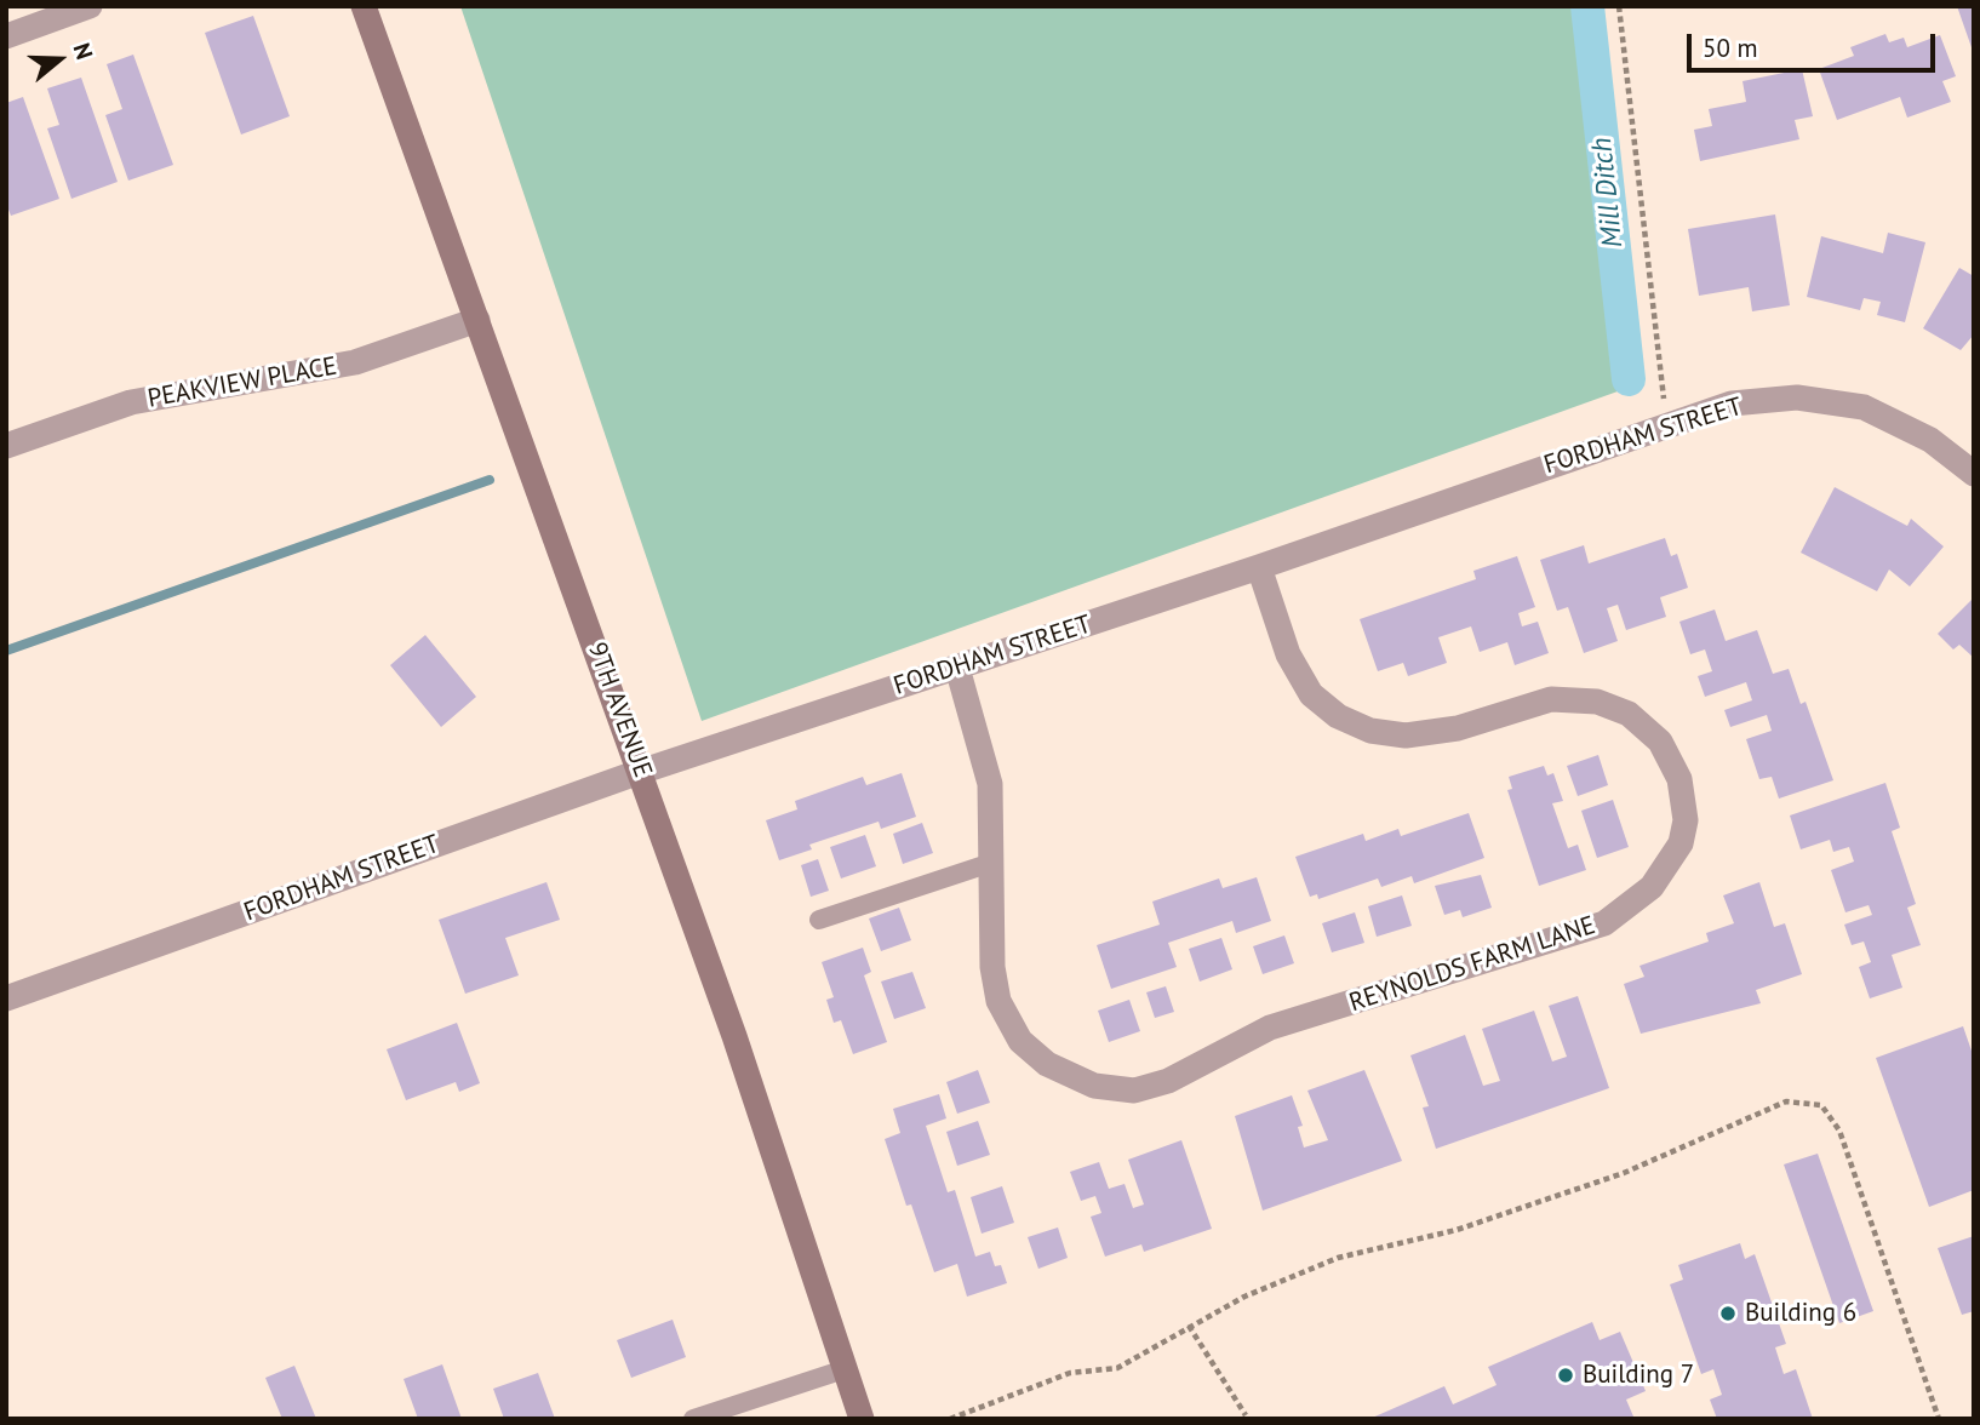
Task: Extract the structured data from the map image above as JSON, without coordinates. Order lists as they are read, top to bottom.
{
  "streets": {
    "main road": ["9TH AVENUE"],
    "street": ["PEAKVIEW PLACE", "FORDHAM STREET", "REYNOLDS FARM LANE"]
  },
  "crossings": [
    ["PEAKVIEW PLACE", "9TH AVENUE"],
    ["FORDHAM STREET", "9TH AVENUE"],
    ["FORDHAM STREET", "REYNOLDS FARM LANE"]
  ],
  "water": ["Mill Ditch"],
  "places": ["Building 6", "Building 7"],
  "scale_bar": "50 m",
  "north": "right"
}
